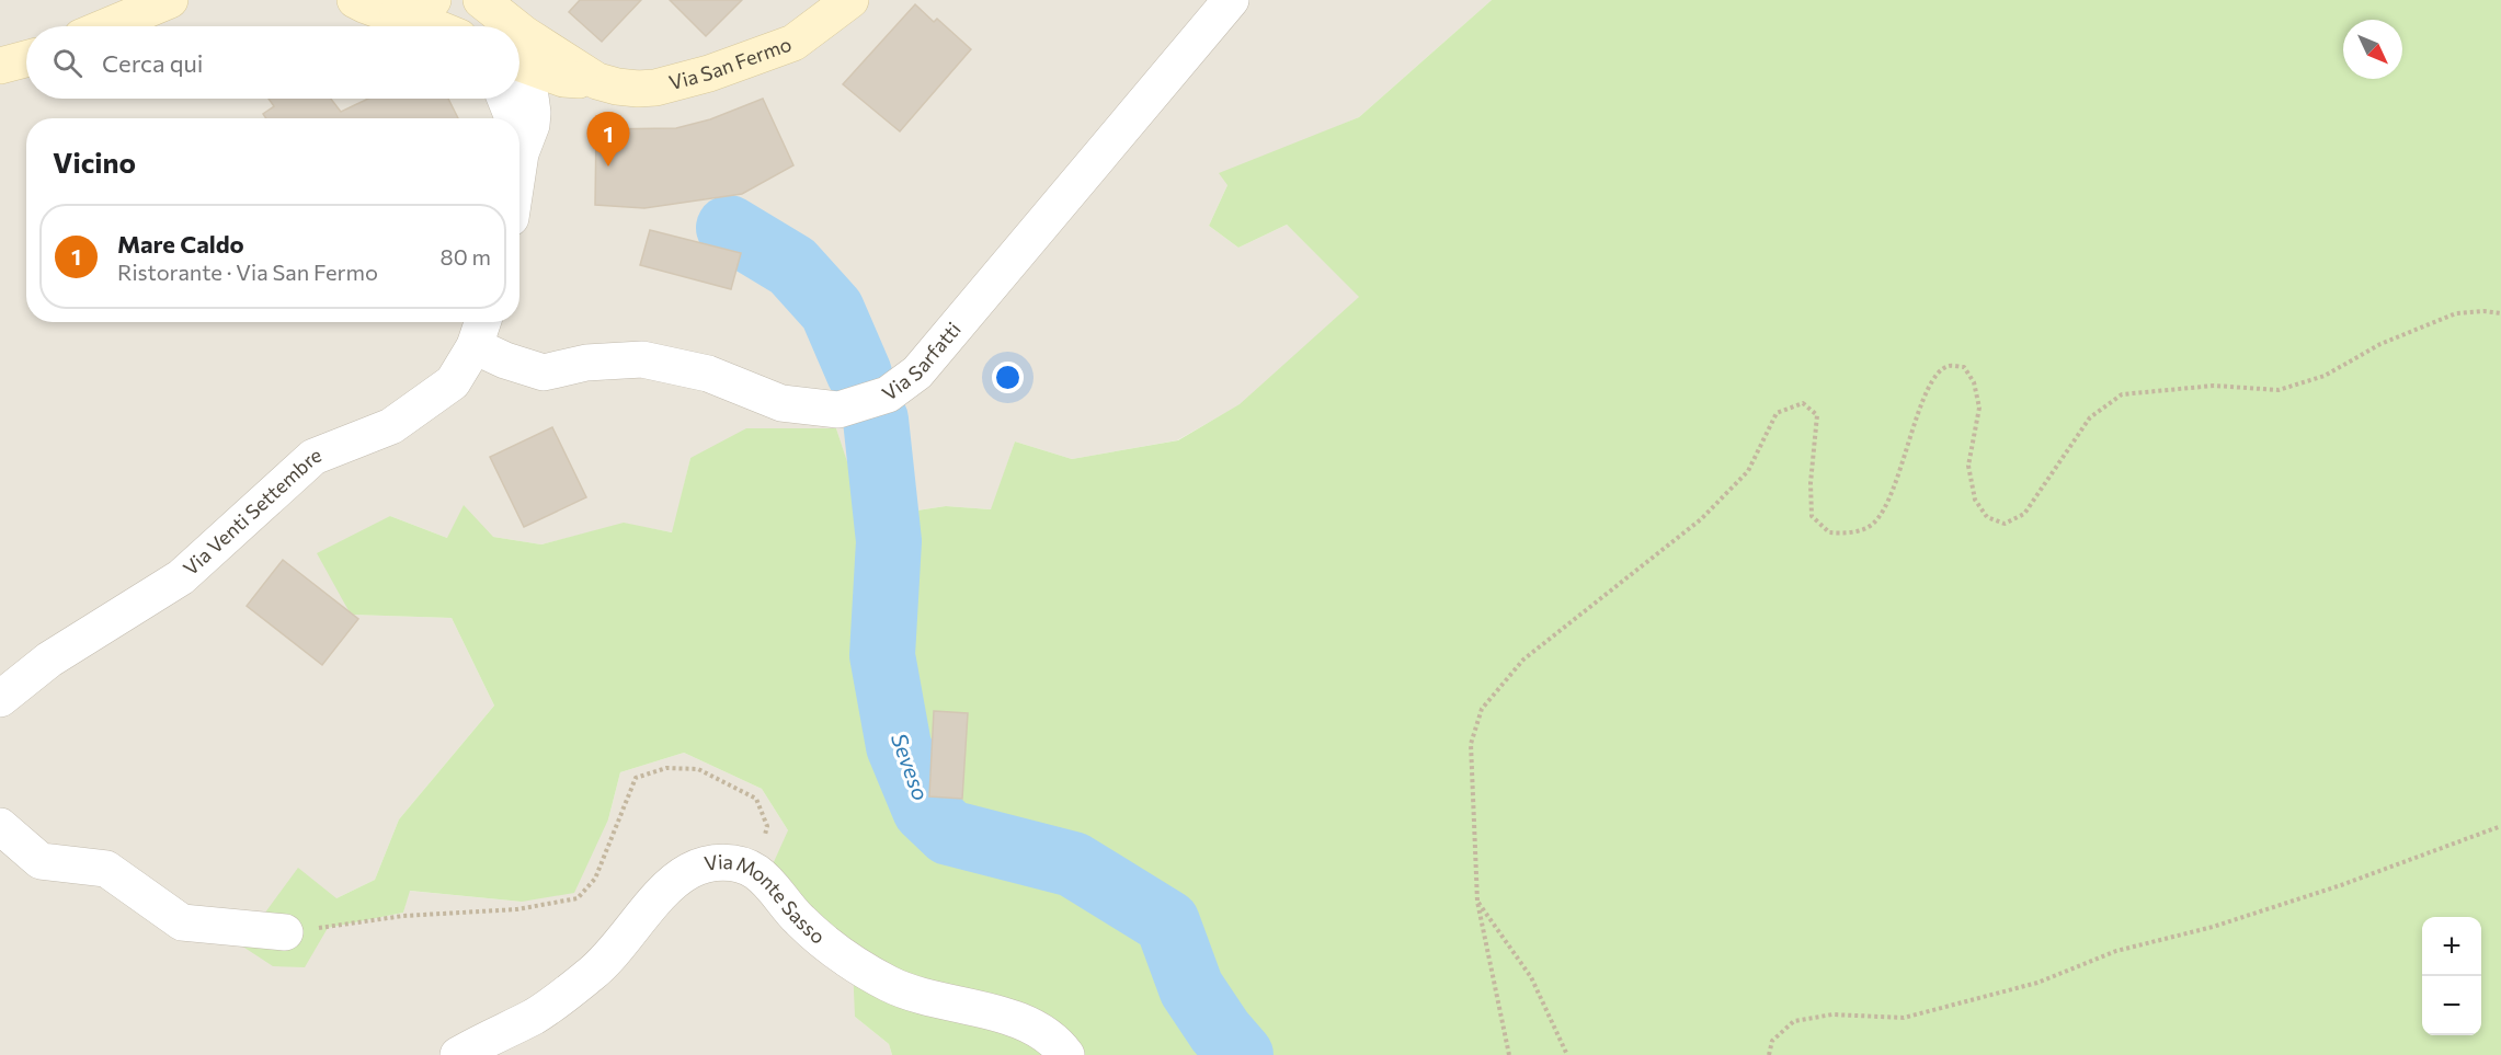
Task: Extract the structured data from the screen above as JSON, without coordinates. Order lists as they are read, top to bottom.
{
  "streets": {
    "main road": ["Via San Fermo"],
    "street": ["Via Sarfatti", "Via Venti Settembre", "Via Monte Sasso"]
  },
  "crossings": [
    ["Via Sarfatti", "Via Venti Settembre"]
  ],
  "water": ["Seveso"],
  "north": "bottom right",
  "page": {
    "search": "Cerca qui",
    "pins": "1",
    "heading": "Vicino",
    "list": [
      {
        "mark": "1",
        "name": "Mare Caldo",
        "note": "Ristorante · Via San Fermo",
        "value": "80 m"
      }
    ],
    "map_buttons": ["+", "−"]
  }
}
